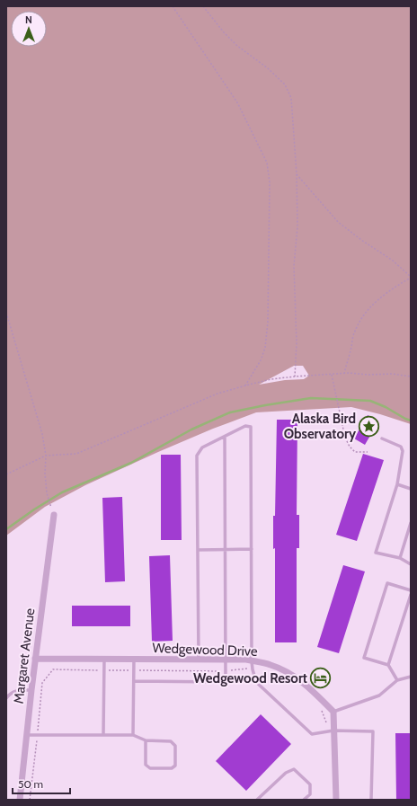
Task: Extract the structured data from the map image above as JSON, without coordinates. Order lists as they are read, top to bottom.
{
  "streets": {
    "street": ["Wedgewood Drive", "Margaret Avenue"]
  },
  "crossings": [
    ["Wedgewood Drive", "Margaret Avenue"]
  ],
  "places": {
    "place": ["Alaska Bird Observatory"],
    "hotel": ["Wedgewood Resort"]
  },
  "scale_bar": "50 m",
  "north": "top"
}
